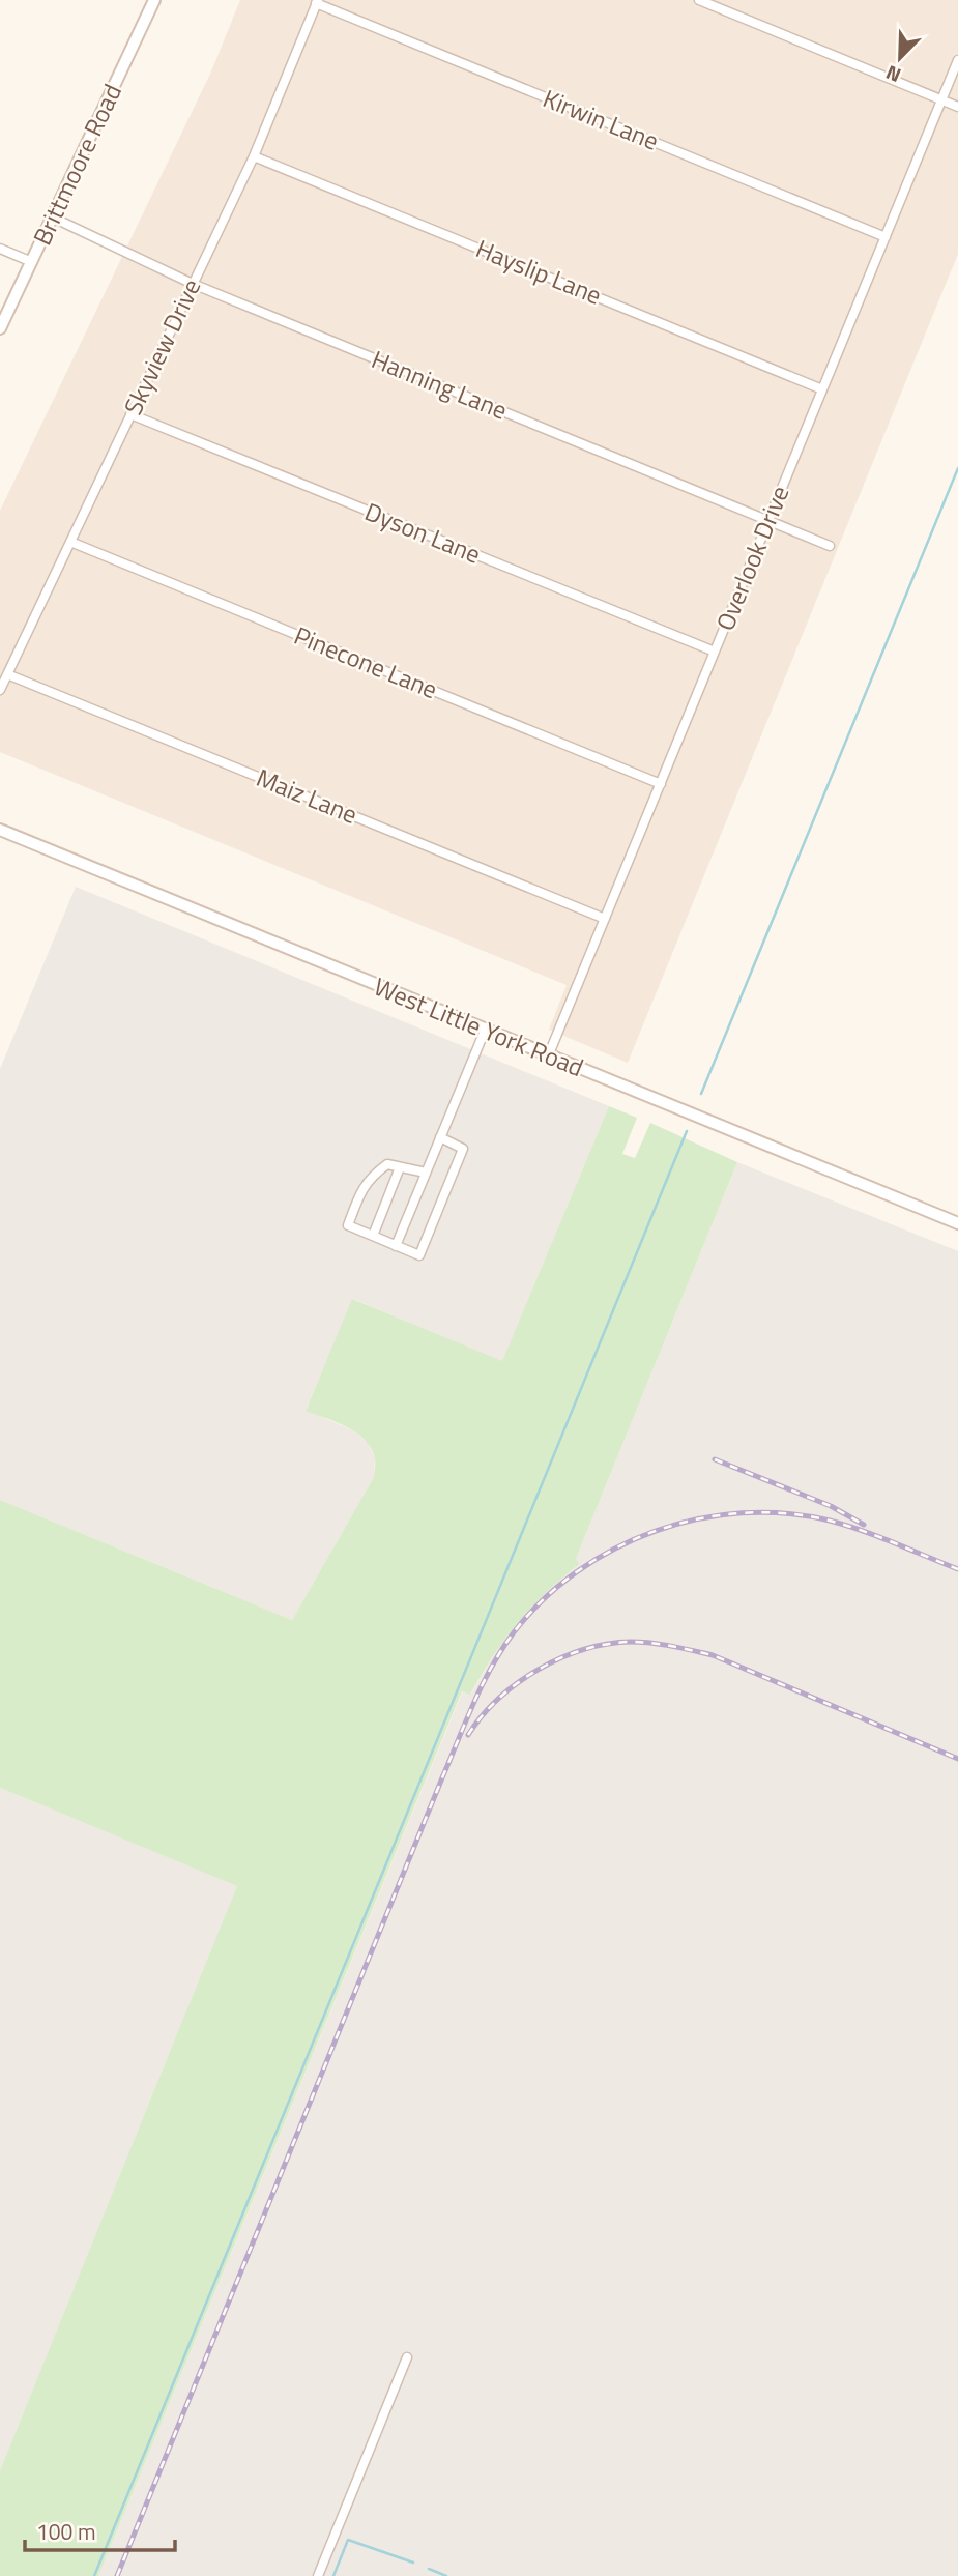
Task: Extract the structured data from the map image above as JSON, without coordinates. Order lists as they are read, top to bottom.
{
  "streets": {
    "main road": ["Brittmoore Road", "West Little York Road"],
    "street": [
      "Kirwin Lane",
      "Hayslip Lane",
      "Skyview Drive",
      "Hanning Lane",
      "Dyson Lane",
      "Overlook Drive",
      "Pinecone Lane",
      "Maiz Lane"
    ]
  },
  "crossings": [
    ["Kirwin Lane", "Skyview Drive"],
    ["Kirwin Lane", "Overlook Drive"],
    ["Brittmoore Road", "Hanning Lane"],
    ["Hayslip Lane", "Skyview Drive"],
    ["Hayslip Lane", "Overlook Drive"],
    ["Skyview Drive", "Hanning Lane"],
    ["Skyview Drive", "Dyson Lane"],
    ["Skyview Drive", "Pinecone Lane"],
    ["Skyview Drive", "Maiz Lane"],
    ["Hanning Lane", "Overlook Drive"],
    ["Dyson Lane", "Overlook Drive"],
    ["Overlook Drive", "Pinecone Lane"],
    ["Overlook Drive", "Maiz Lane"],
    ["Overlook Drive", "West Little York Road"]
  ],
  "scale_bar": "100 m",
  "north": "bottom left"
}
